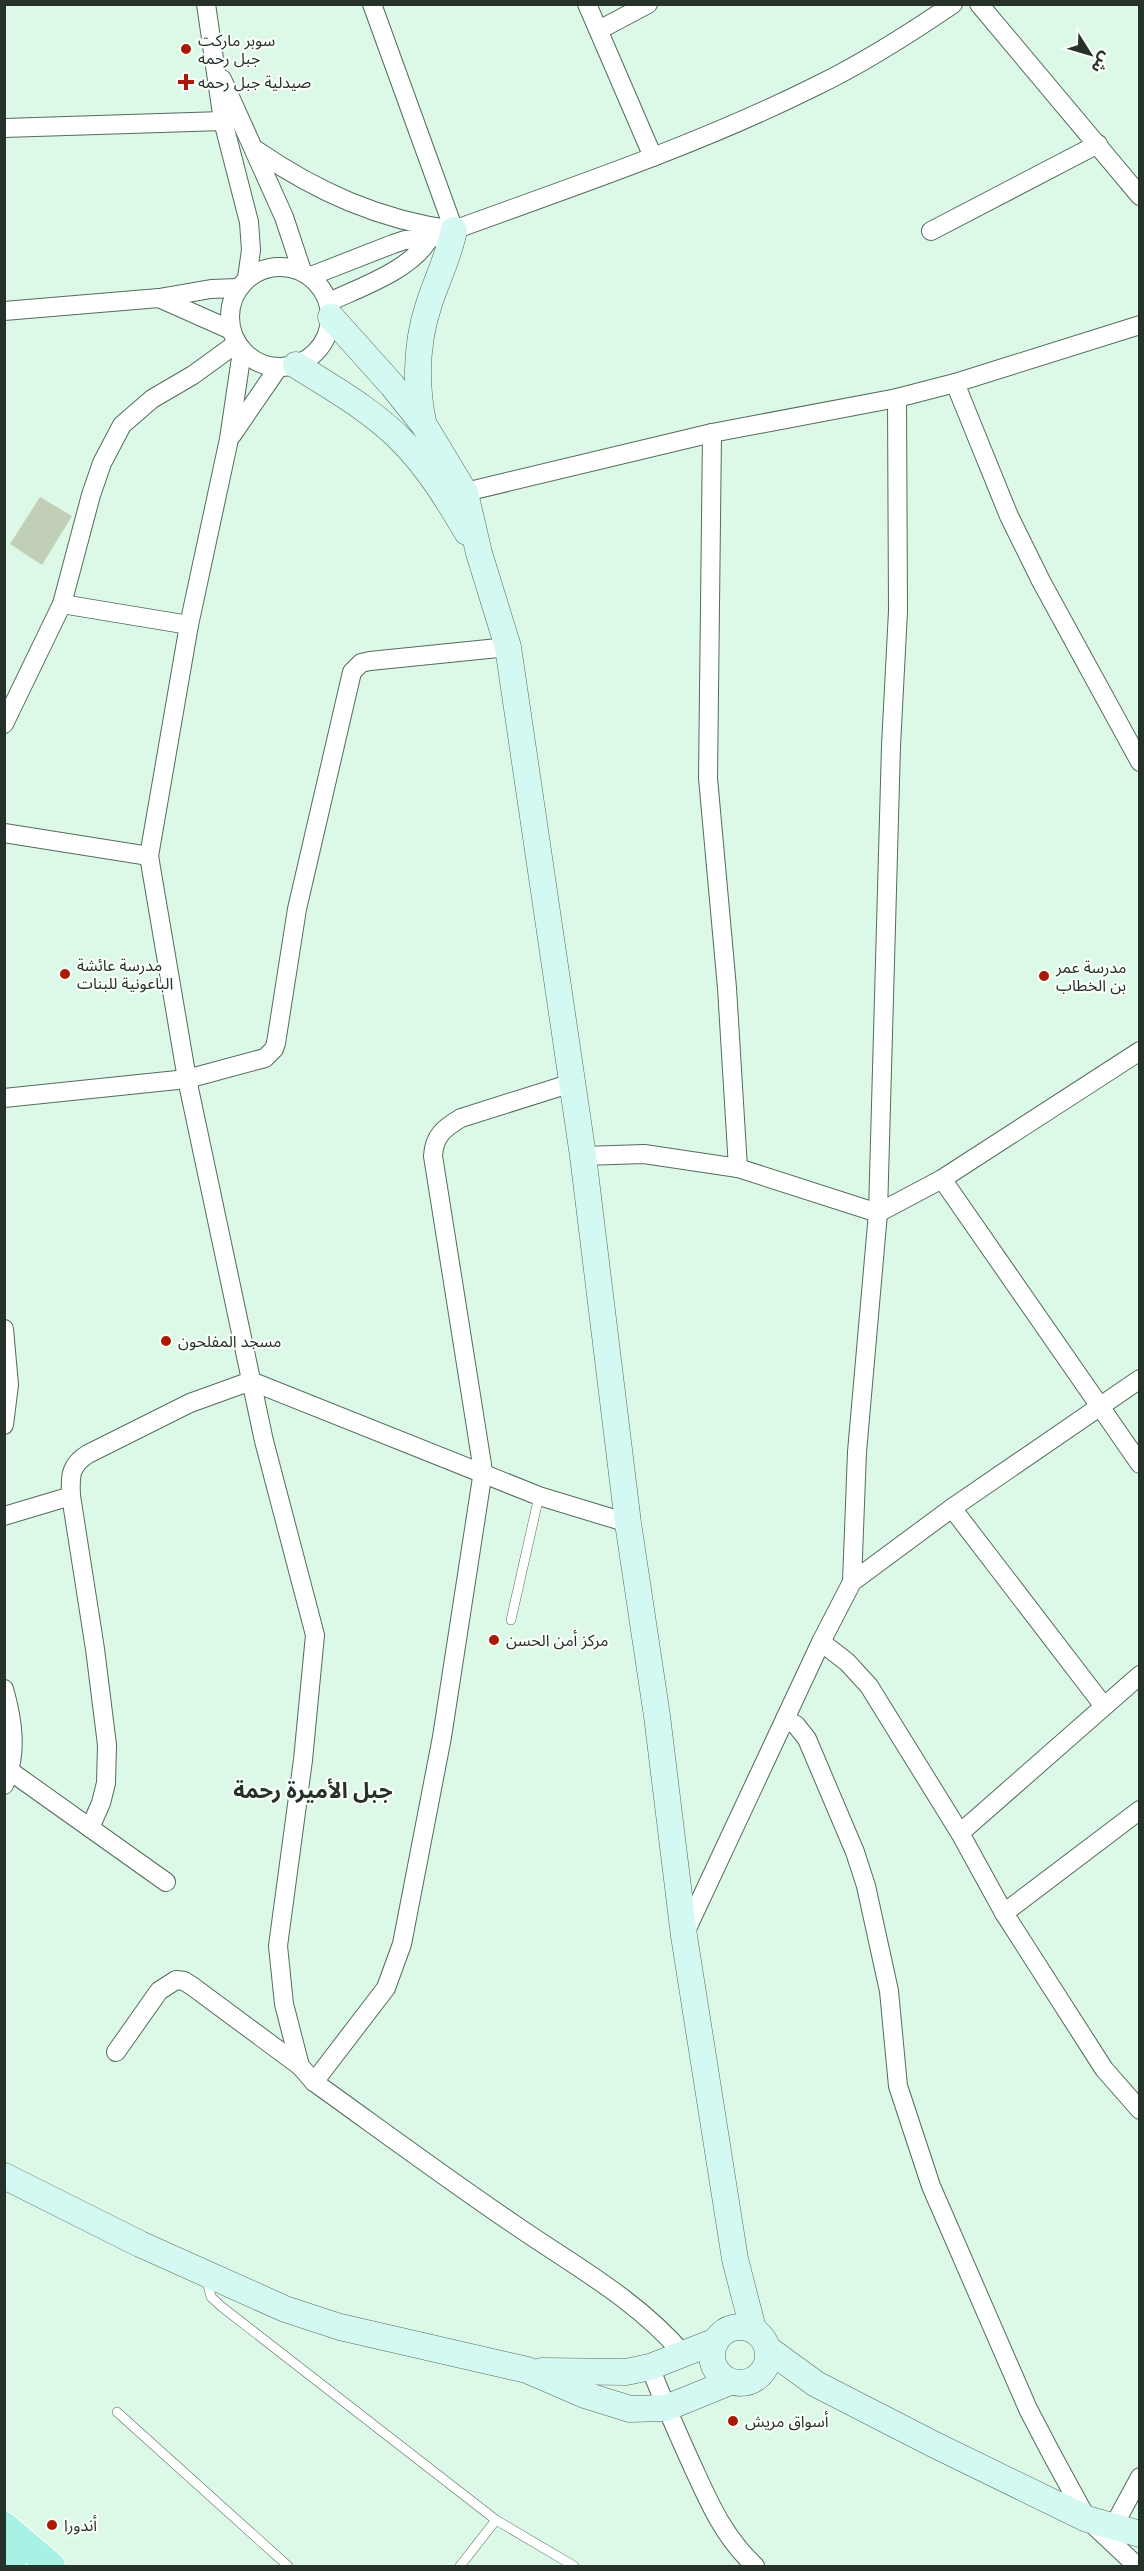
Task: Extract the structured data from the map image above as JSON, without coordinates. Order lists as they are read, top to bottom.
{
  "districts": ["جبل الأميرة رحمة"],
  "places": {
    "other": [
      "سوبر ماركت جبل رحمه",
      "مدرسة عائشة الباعونية للبنات",
      "مدرسة عمر بن الخطاب",
      "مسجد المفلحون",
      "مركز أمن الحسن",
      "أسواق مريش",
      "أندورا"
    ],
    "health": ["صيدلية جبل رحمه"]
  },
  "north": "bottom right"
}
